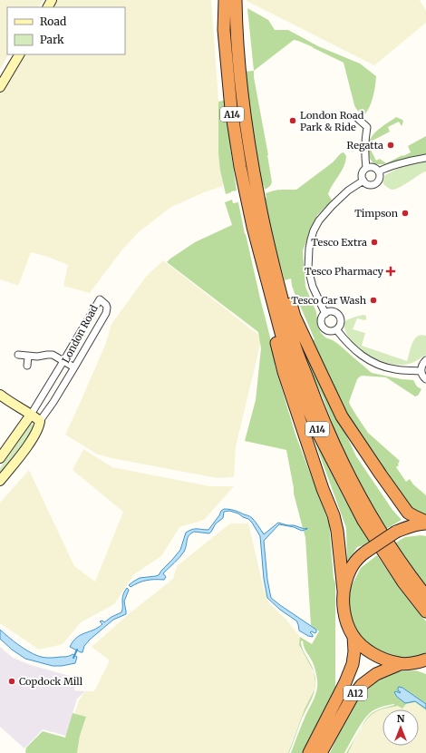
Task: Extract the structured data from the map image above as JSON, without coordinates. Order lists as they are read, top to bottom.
{
  "streets": {
    "highway": ["A14", "A12"],
    "street": ["London Road"]
  },
  "places": {
    "other": [
      "London Road Park & Ride",
      "Regatta",
      "Timpson",
      "Tesco Extra",
      "Tesco Car Wash",
      "Copdock Mill"
    ],
    "health": ["Tesco Pharmacy"]
  },
  "legend": ["Road", "Park"],
  "north": "top"
}
